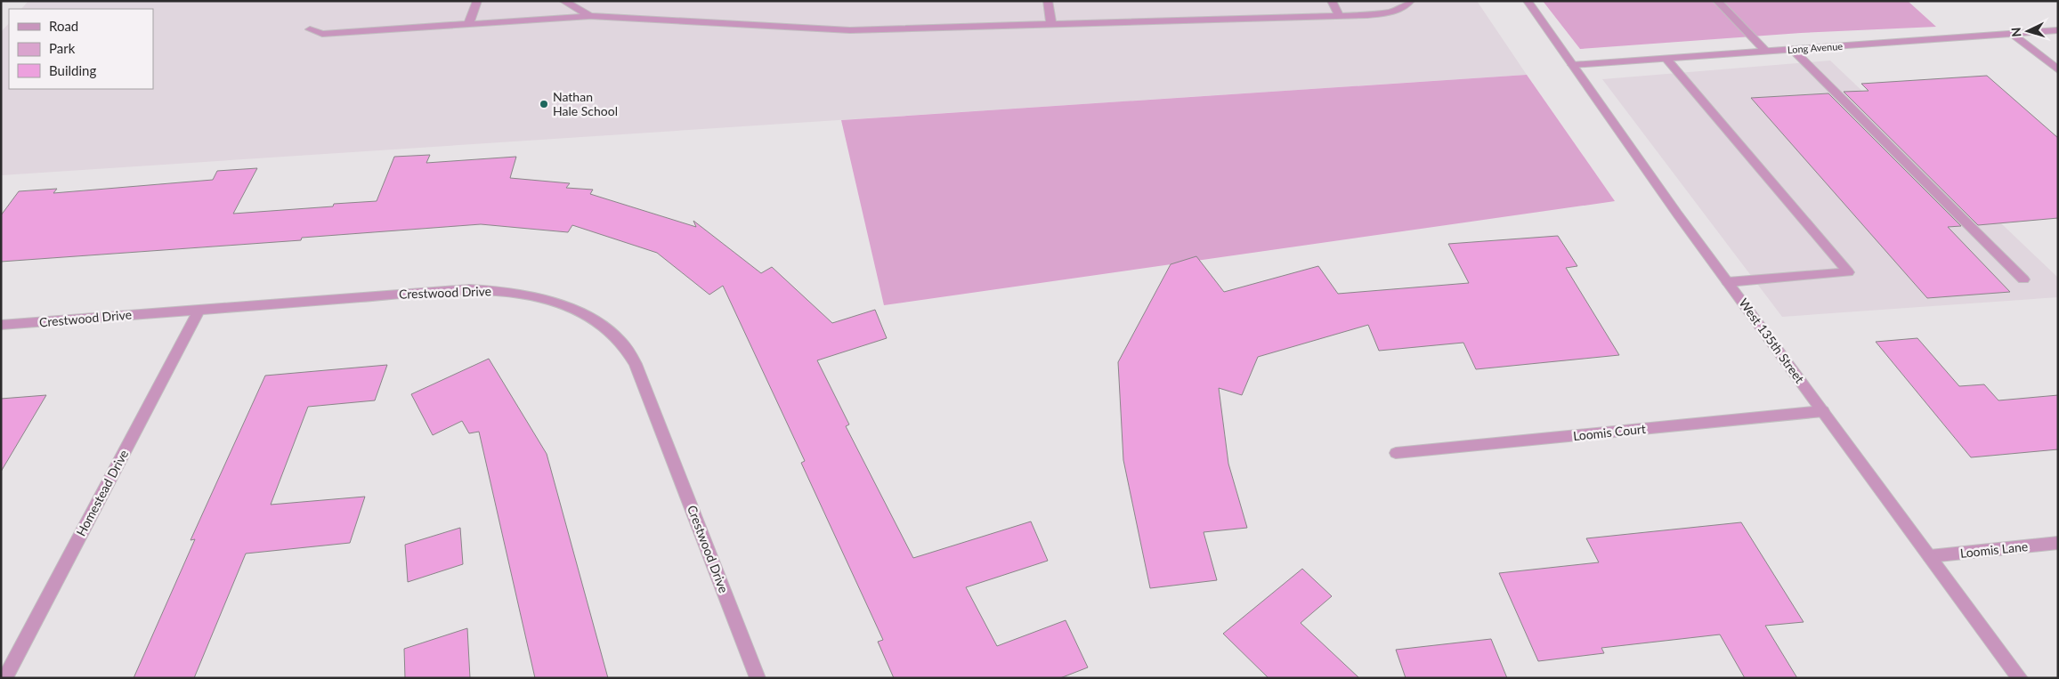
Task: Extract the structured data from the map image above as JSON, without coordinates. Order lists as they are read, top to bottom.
{
  "streets": {
    "street": [
      "Long Avenue",
      "Crestwood Drive",
      "West 135th Street",
      "Loomis Court",
      "Homestead Drive",
      "Loomis Lane"
    ]
  },
  "crossings": [
    ["Long Avenue", "West 135th Street"],
    ["Crestwood Drive", "Homestead Drive"],
    ["West 135th Street", "Loomis Court"],
    ["West 135th Street", "Loomis Lane"]
  ],
  "places": ["Nathan Hale School"],
  "legend": ["Road", "Park", "Building"],
  "north": "left"
}
